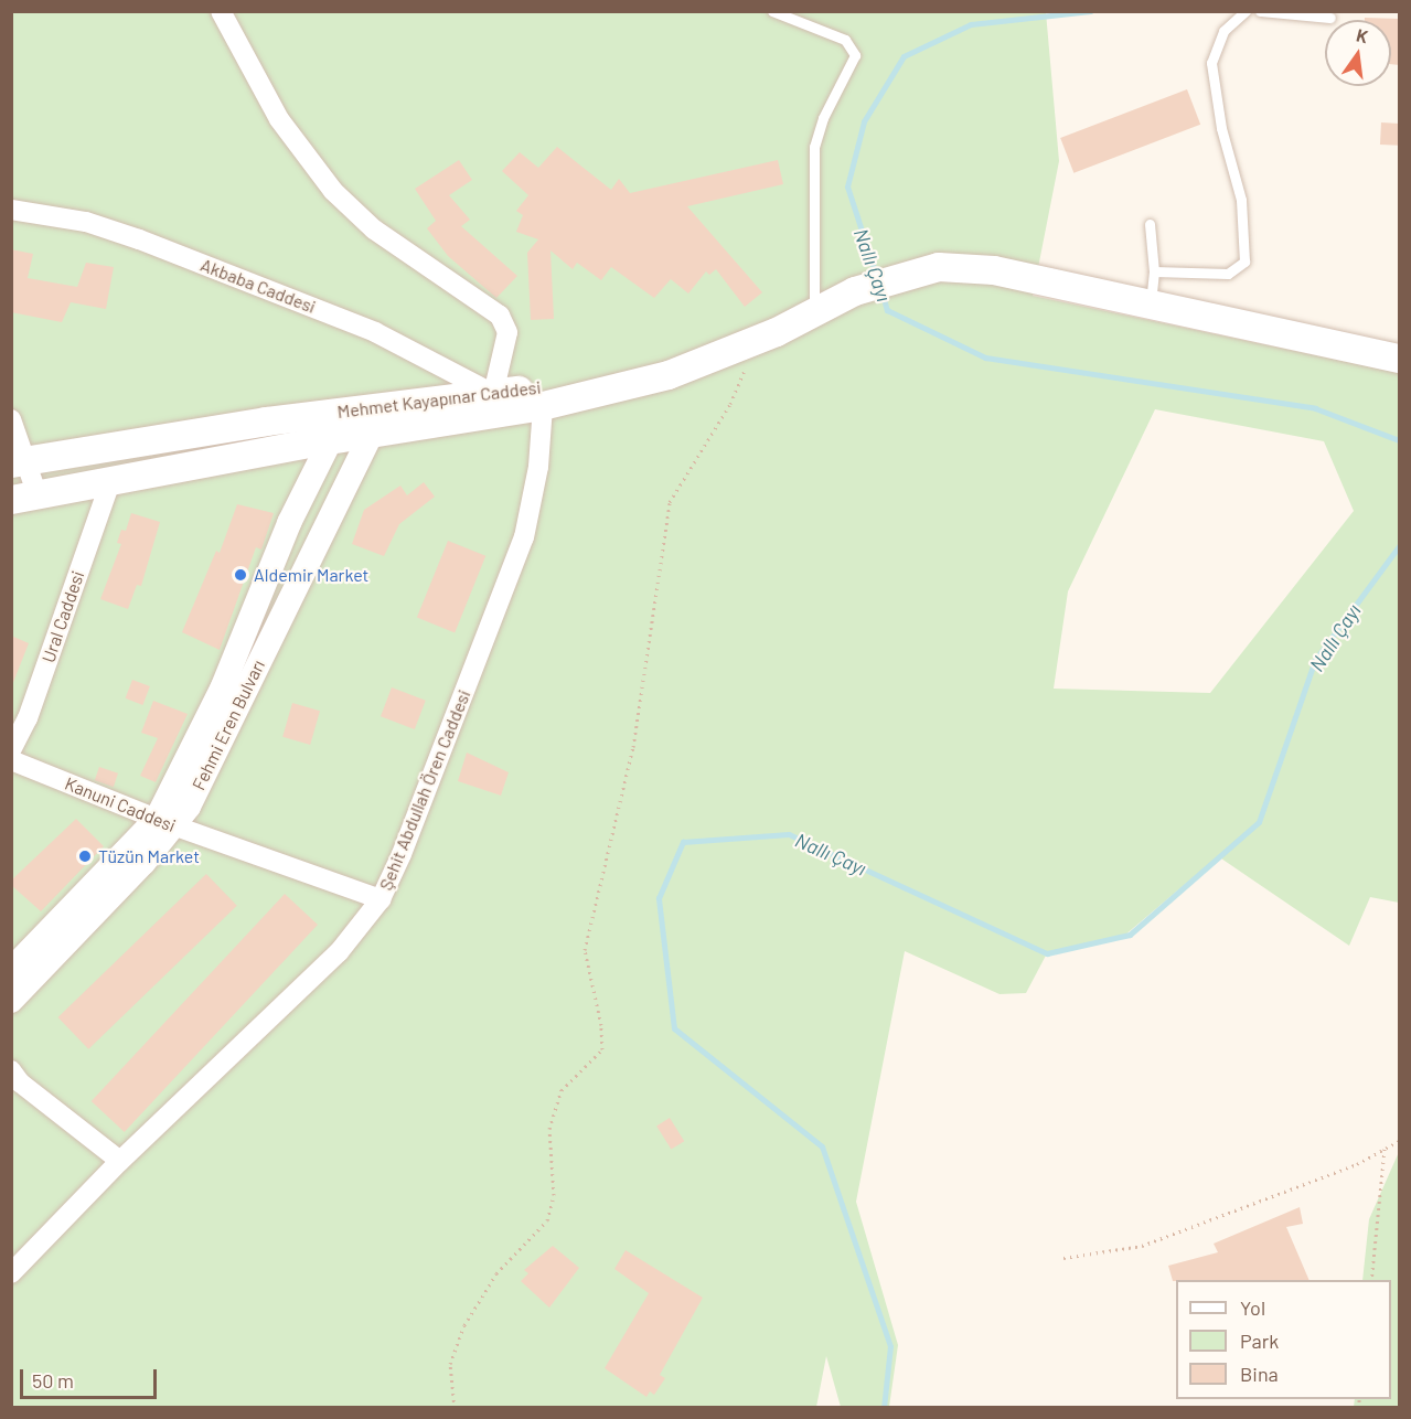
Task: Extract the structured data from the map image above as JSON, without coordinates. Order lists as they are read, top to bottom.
{
  "streets": {
    "main road": ["Mehmet Kayapınar Caddesi"],
    "street": [
      "Akbaba Caddesi",
      "Ural Caddesi",
      "Fehmi Eren Bulvarı",
      "Şehit Abdullah Ören Caddesi",
      "Kanuni Caddesi"
    ]
  },
  "crossings": [
    ["Akbaba Caddesi", "Mehmet Kayapınar Caddesi"],
    ["Mehmet Kayapınar Caddesi", "Ural Caddesi"],
    ["Mehmet Kayapınar Caddesi", "Fehmi Eren Bulvarı"],
    ["Fehmi Eren Bulvarı", "Kanuni Caddesi"],
    ["Şehit Abdullah Ören Caddesi", "Kanuni Caddesi"]
  ],
  "water": ["Nallı Çayı"],
  "places": ["Aldemir Market", "Tüzün Market"],
  "legend": ["Yol", "Park", "Bina"],
  "scale_bar": "50 m",
  "north": "top"
}
